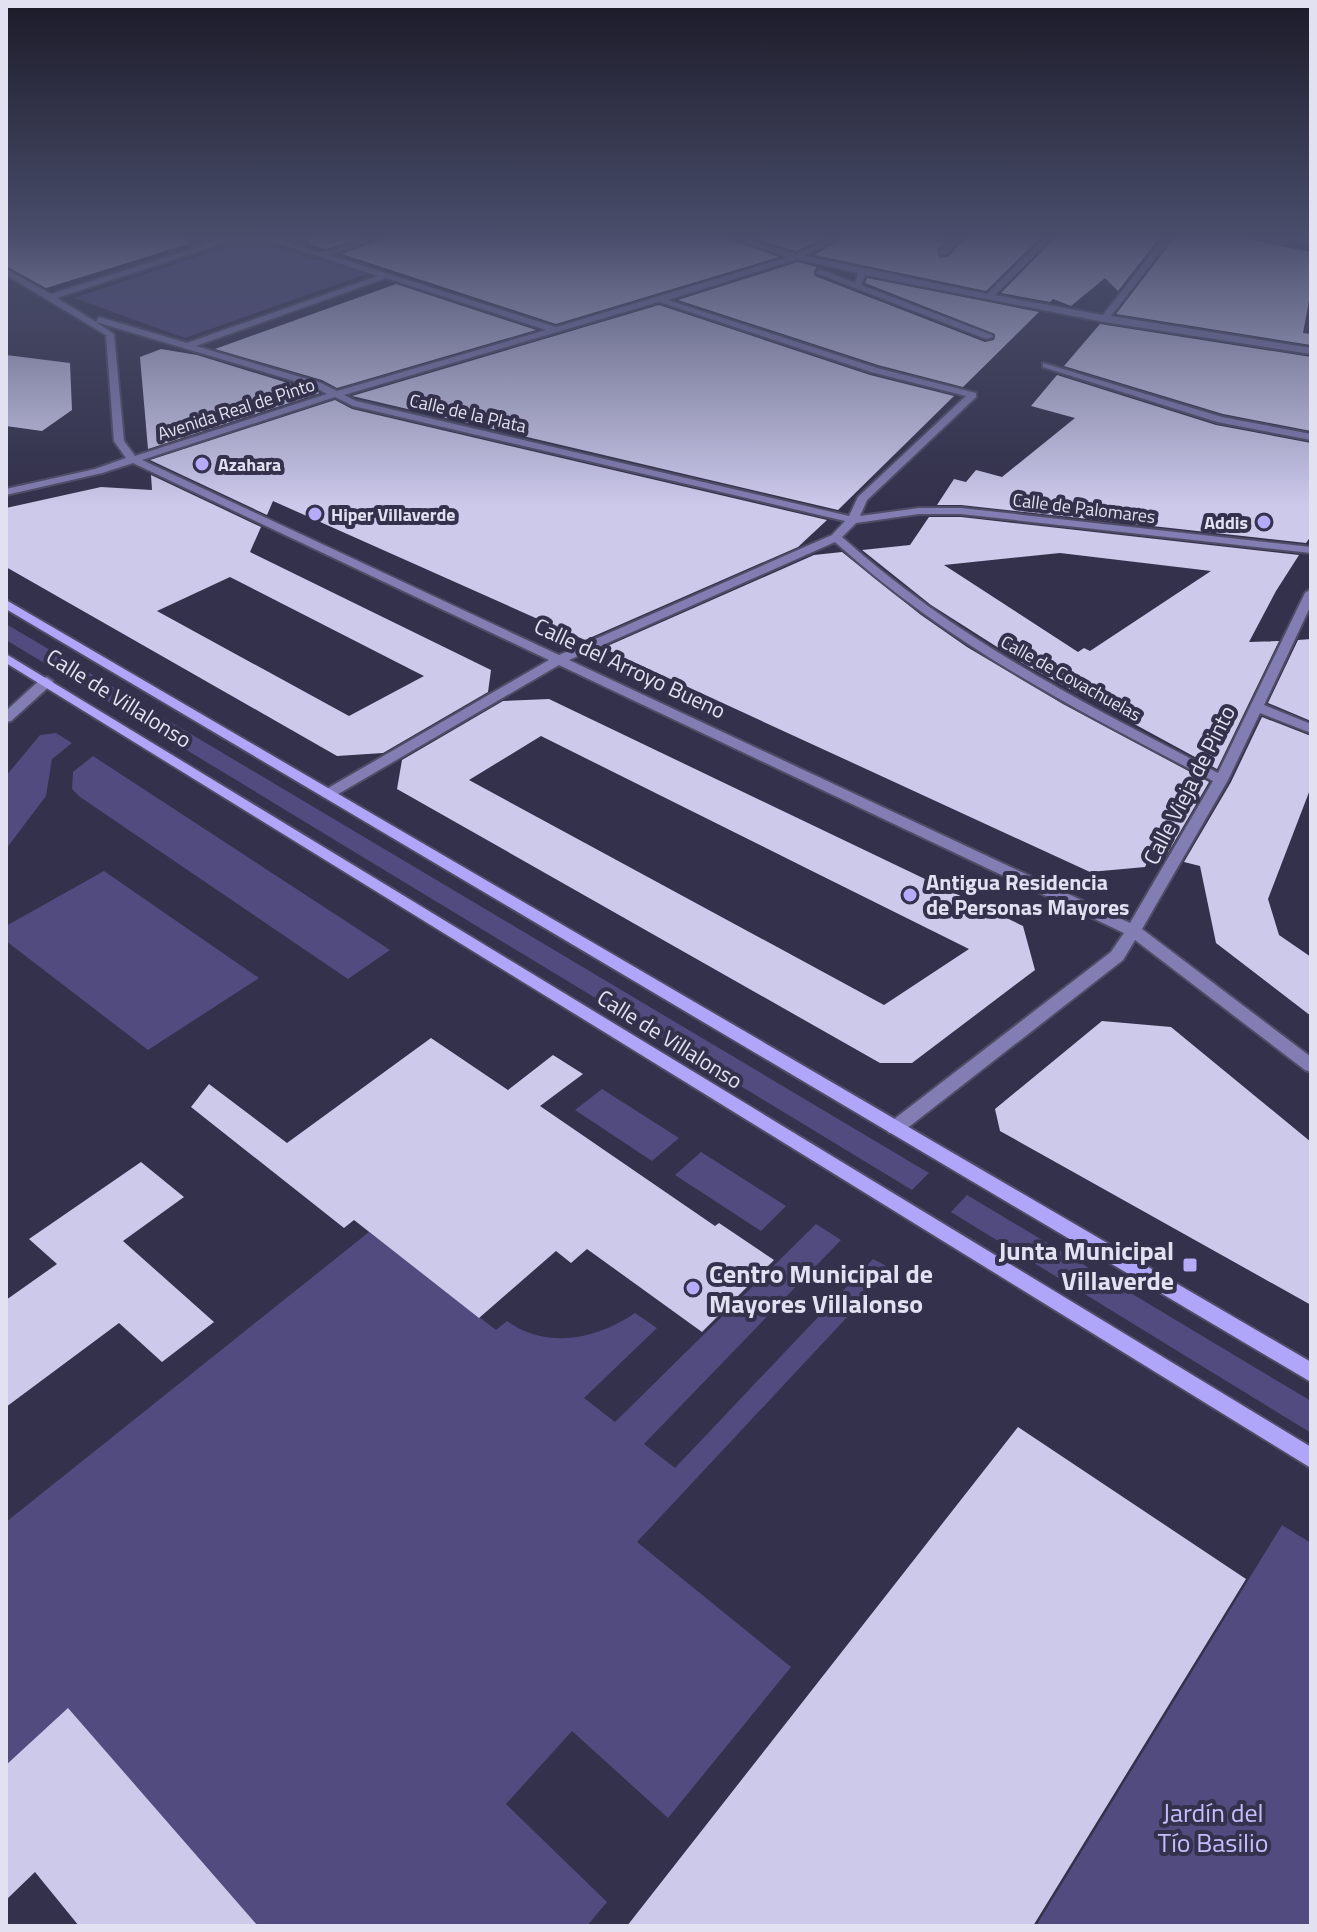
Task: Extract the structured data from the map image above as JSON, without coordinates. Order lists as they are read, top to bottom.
{
  "streets": {
    "main road": ["Calle de Villalonso"],
    "street": [
      "Avenida Real de Pinto",
      "Calle de la Plata",
      "Calle de Palomares",
      "Calle del Arroyo Bueno",
      "Calle de Covachuelas",
      "Calle Vieja de Pinto"
    ]
  },
  "crossings": [
    ["Avenida Real de Pinto", "Calle de la Plata"],
    ["Avenida Real de Pinto", "Calle del Arroyo Bueno"],
    ["Calle de la Plata", "Calle de Palomares"],
    ["Calle del Arroyo Bueno", "Calle Vieja de Pinto"],
    ["Calle de Covachuelas", "Calle Vieja de Pinto"],
    ["Calle de Villalonso", "Calle Vieja de Pinto"]
  ],
  "parks": ["Jardín del Tío Basilio"],
  "places": {
    "other": [
      "Azahara",
      "Hiper Villaverde",
      "Addis",
      "Antigua Residencia de Personas Mayores",
      "Centro Municipal de Mayores Villalonso"
    ],
    "transit": ["Junta Municipal Villaverde"]
  }
}
